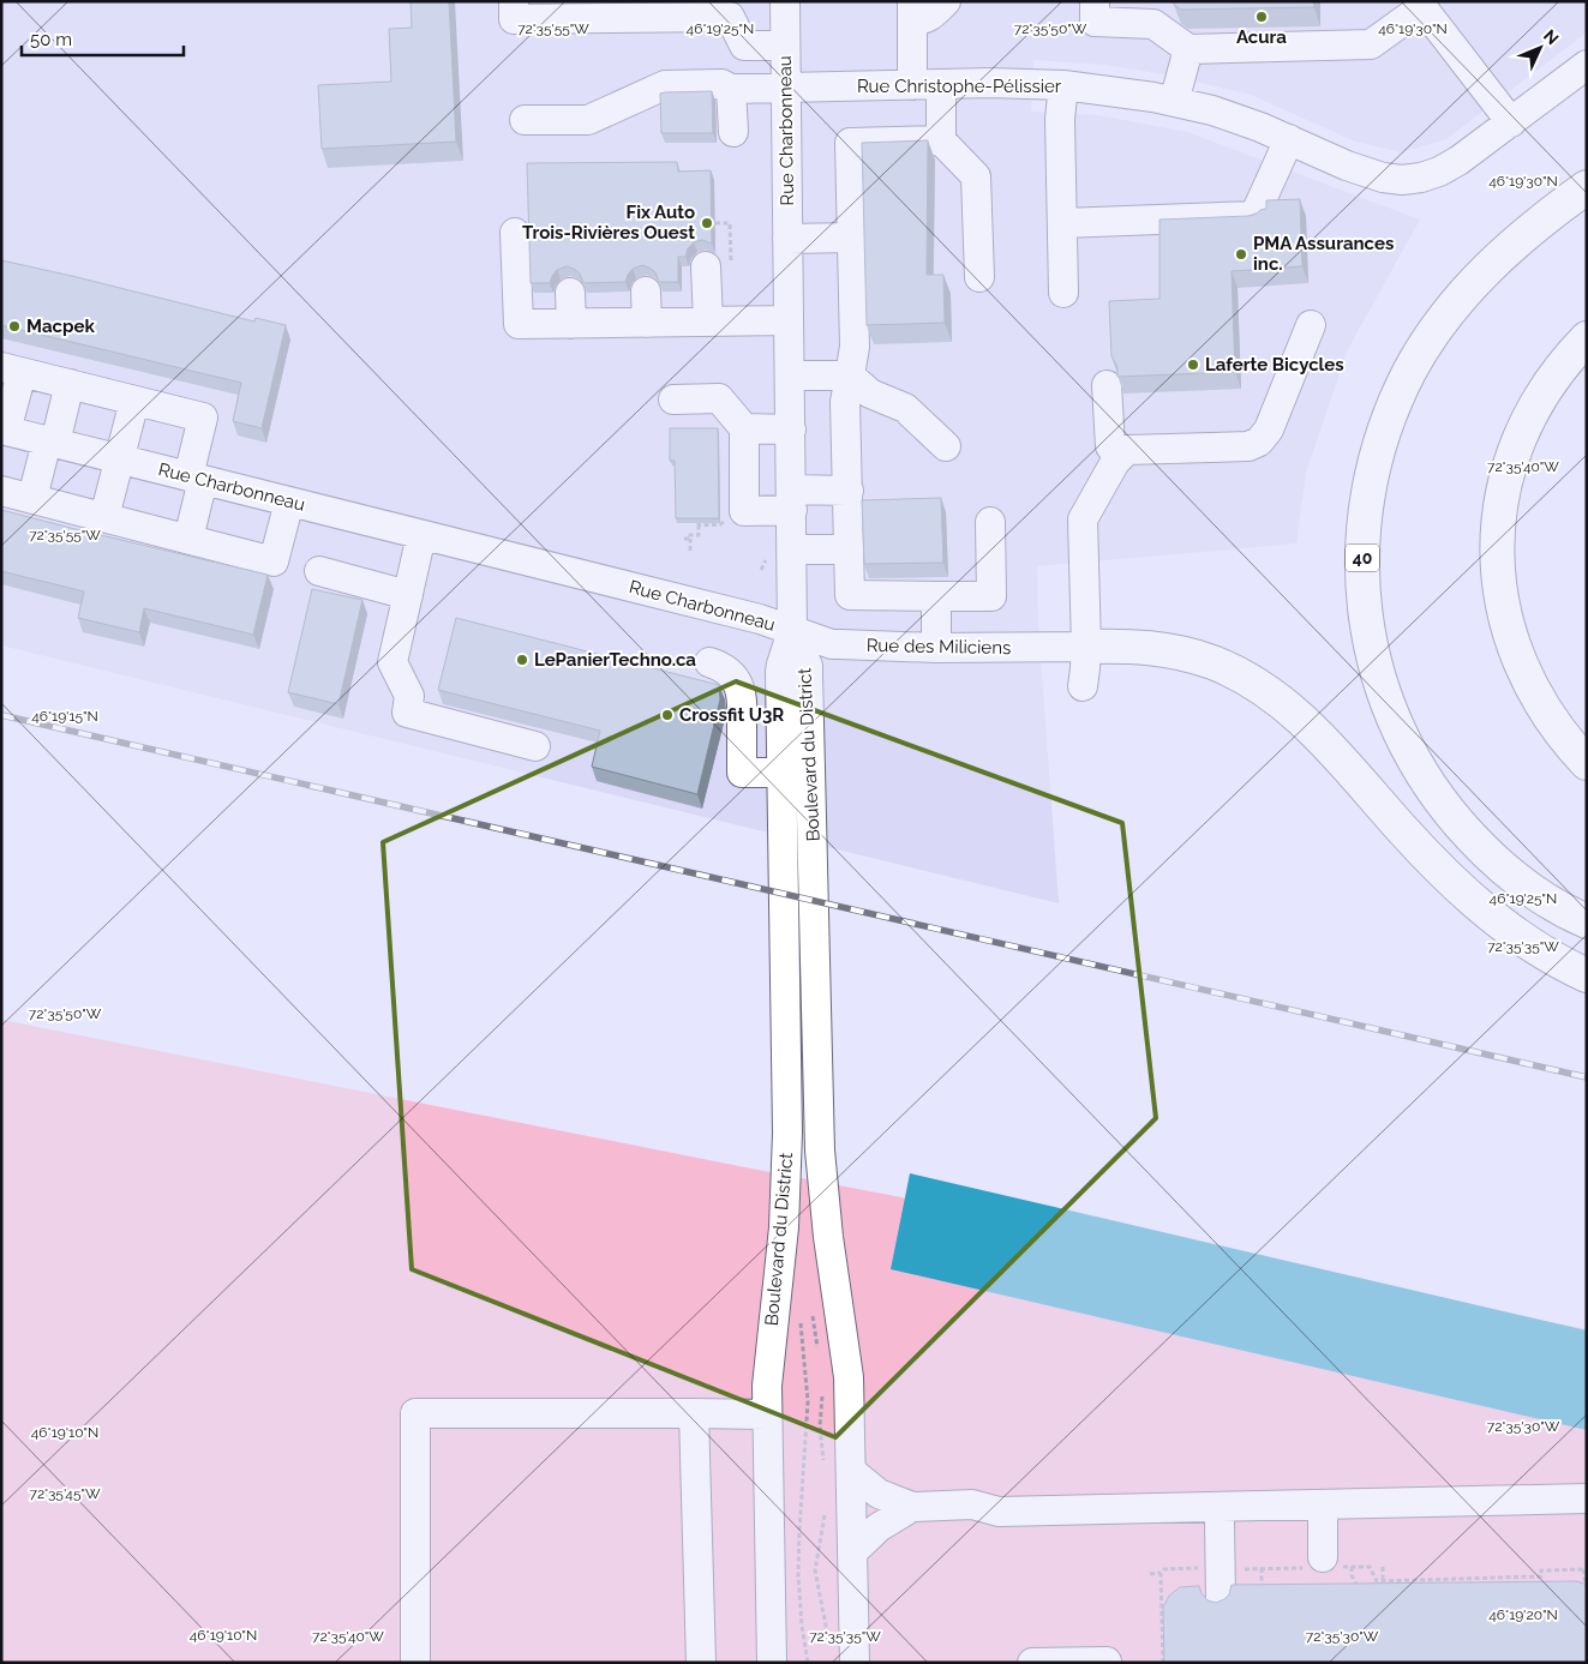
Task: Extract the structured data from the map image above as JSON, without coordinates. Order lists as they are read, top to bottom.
{
  "streets": {
    "highway": ["40"],
    "street": [
      "Rue Christophe-Pélissier",
      "Rue Charbonneau",
      "Rue des Miliciens",
      "Boulevard du District"
    ]
  },
  "crossings": [
    ["Rue Christophe-Pélissier", "Rue Charbonneau"],
    ["Rue Charbonneau", "Rue des Miliciens"],
    ["Rue Charbonneau", "Boulevard du District"],
    ["Rue des Miliciens", "Boulevard du District"]
  ],
  "places": [
    "Acura",
    "Fix Auto Trois-Rivières Ouest",
    "PMA Assurances inc.",
    "Macpek",
    "Laferte Bicycles",
    "LePanierTechno.ca",
    "Crossfit U3R"
  ],
  "scale_bar": "50 m",
  "north": "top right",
  "coordinates": [
    "72°35'50\"W",
    "72°35'55\"W",
    "46°19'25\"N",
    "46°19'30\"N",
    "72°35'40\"W",
    "46°19'15\"N",
    "72°35'35\"W",
    "72°35'30\"W",
    "46°19'10\"N",
    "72°35'45\"W",
    "46°19'20\"N"
  ]
}
